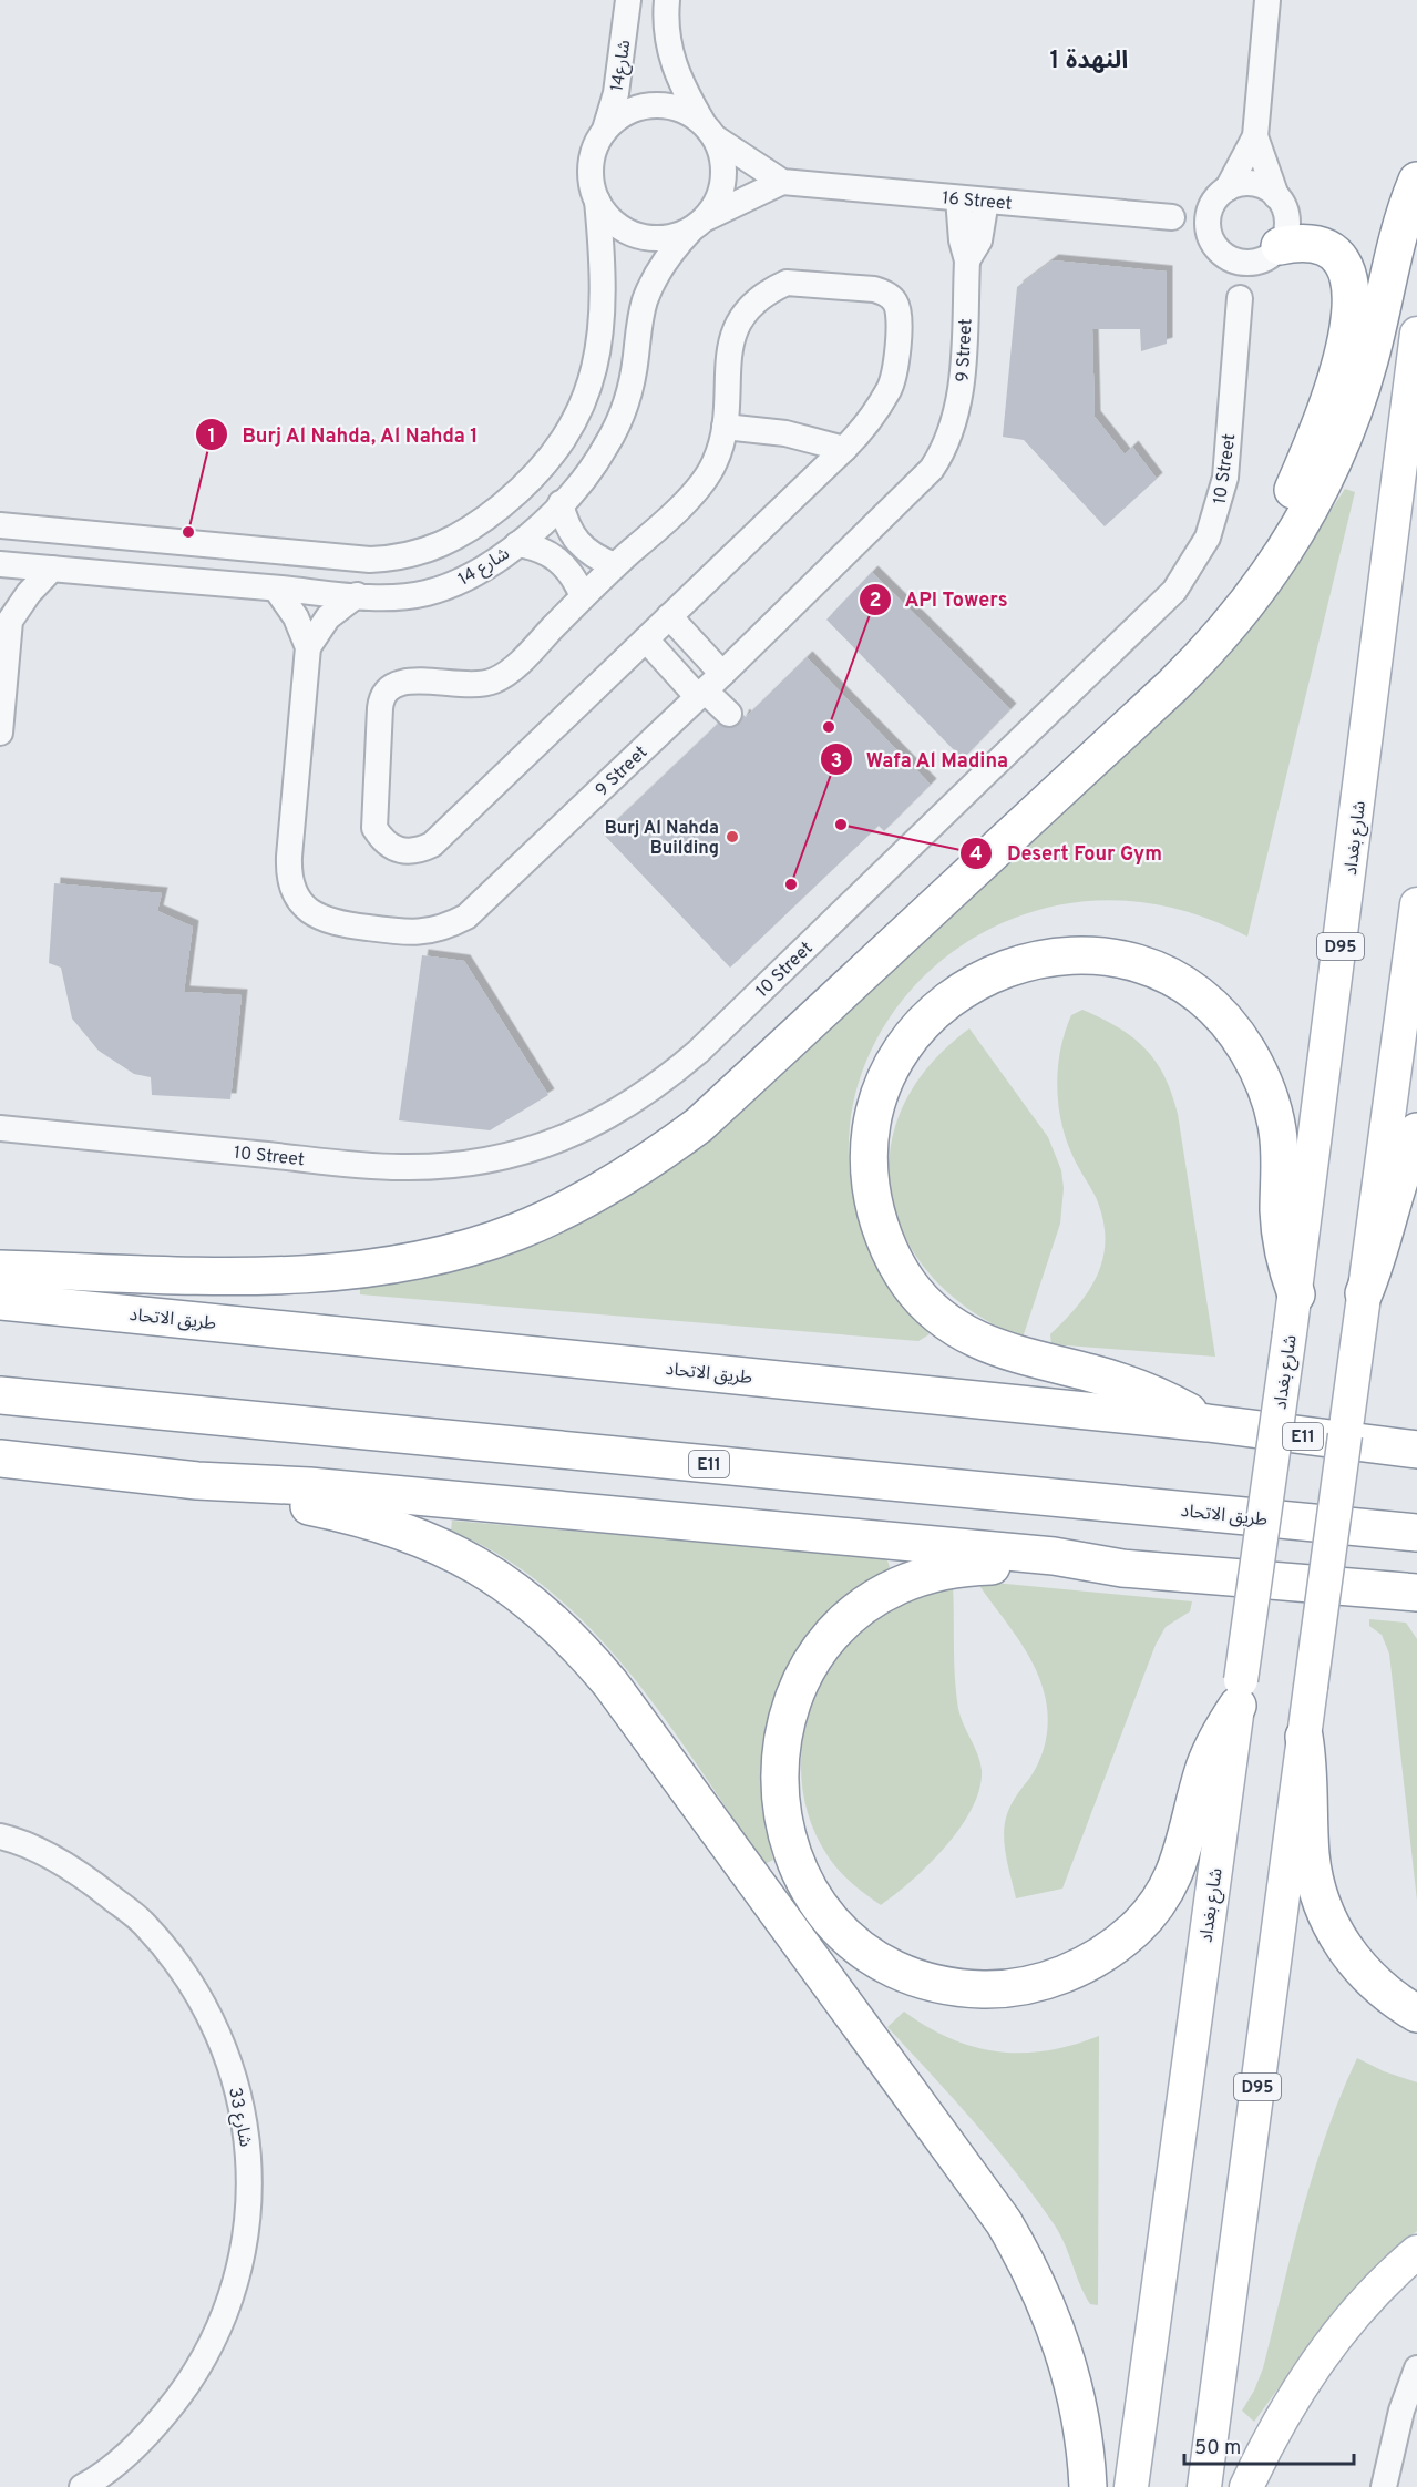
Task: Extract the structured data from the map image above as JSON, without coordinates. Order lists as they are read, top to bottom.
{
  "streets": {
    "highway": ["طريق الاتحاد", "E11"],
    "main road": ["شارع بغداد", "D95"],
    "street": [
      "شارع14",
      "16 Street",
      "9 Street",
      "10 Street",
      "شارع 14",
      "شارع 33"
    ]
  },
  "crossings": [
    ["شارع14", "شارع 14"]
  ],
  "districts": ["النهدة 1"],
  "places": [
    "Burj Al Nahda, Al Nahda 1",
    "API Towers",
    "Desert Four Gym",
    "Burj Al Nahda Building",
    "Wafa Al Madina"
  ],
  "scale_bar": "50 m"
}
